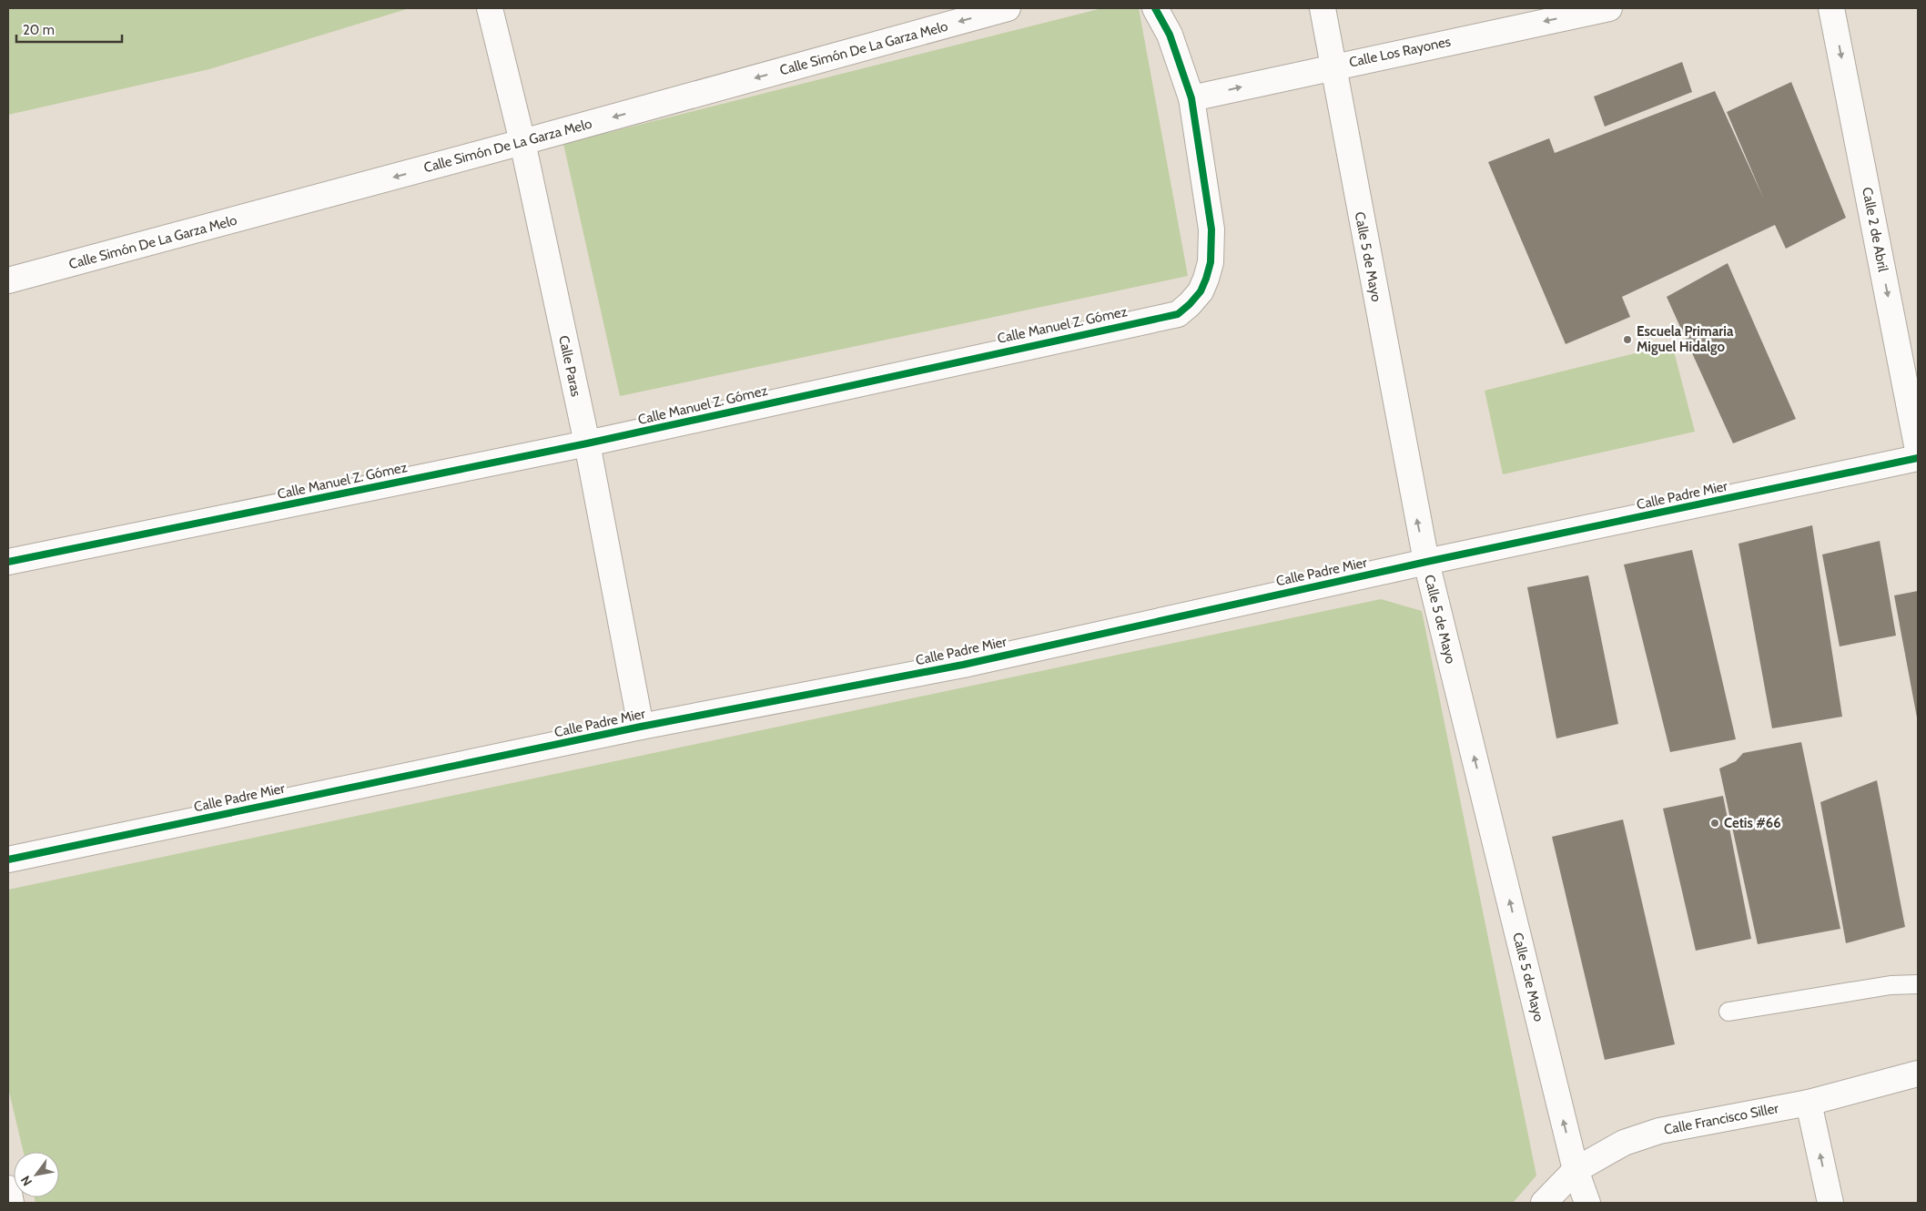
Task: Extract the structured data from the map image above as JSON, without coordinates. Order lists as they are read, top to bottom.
{
  "streets": {
    "street": [
      "Calle Simón De La Garza Melo",
      "Calle Los Rayones",
      "Calle 2 de Abril",
      "Calle 5 de Mayo",
      "Calle Manuel Z. Gómez",
      "Calle Paras",
      "Calle Padre Mier",
      "Calle Francisco Siller"
    ]
  },
  "crossings": [
    ["Calle Simón De La Garza Melo", "Calle Paras"],
    ["Calle Los Rayones", "Calle 5 de Mayo"],
    ["Calle Los Rayones", "Calle Manuel Z. Gómez"],
    ["Calle 5 de Mayo", "Calle Padre Mier"],
    ["Calle 5 de Mayo", "Calle Francisco Siller"],
    ["Calle Manuel Z. Gómez", "Calle Paras"],
    ["Calle Paras", "Calle Padre Mier"]
  ],
  "one_way": ["Calle Simón De La Garza Melo", "Calle 2 de Abril", "Calle 5 de Mayo"],
  "places": ["Escuela Primaria Miguel Hidalgo", "Cetis #66"],
  "scale_bar": "20 m",
  "north": "bottom left"
}
